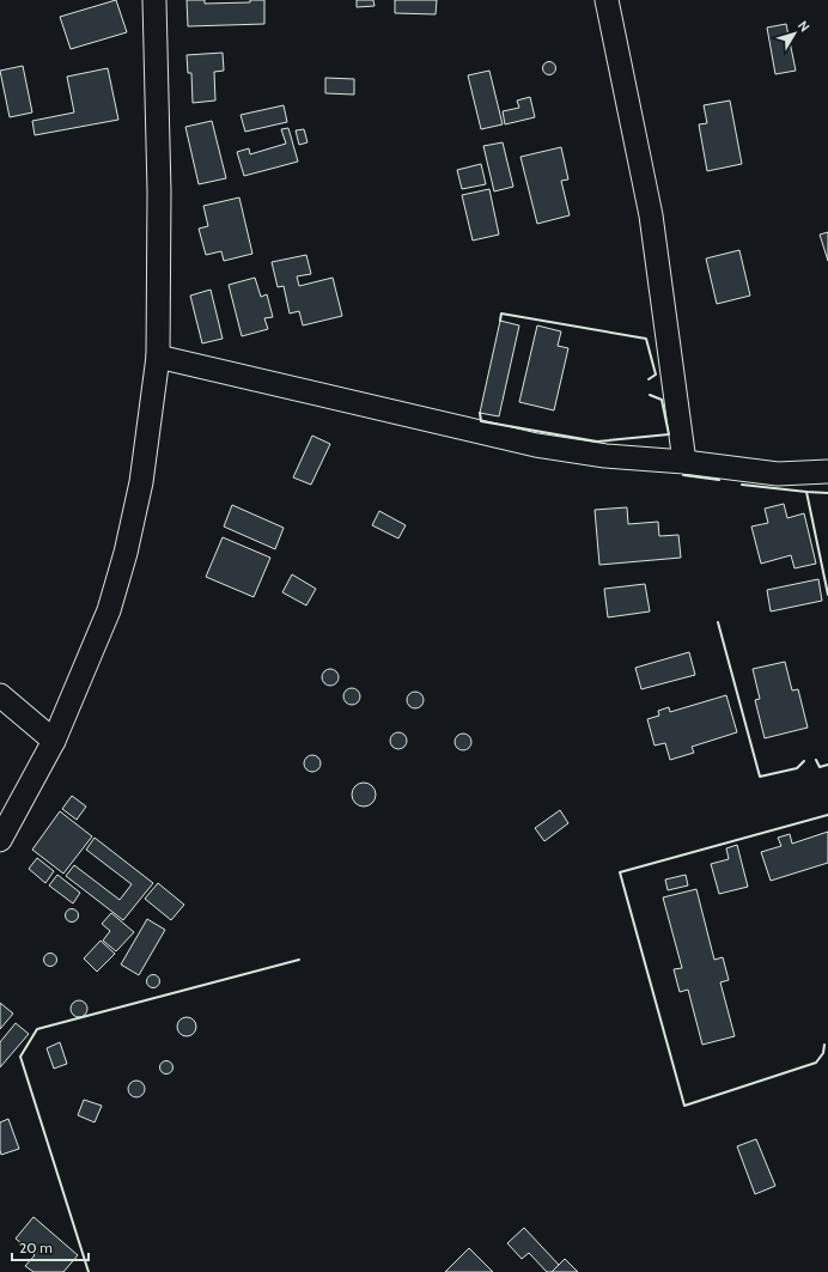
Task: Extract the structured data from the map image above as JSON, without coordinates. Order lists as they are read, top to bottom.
{
  "scale_bar": "20 m",
  "north": "top right"
}
